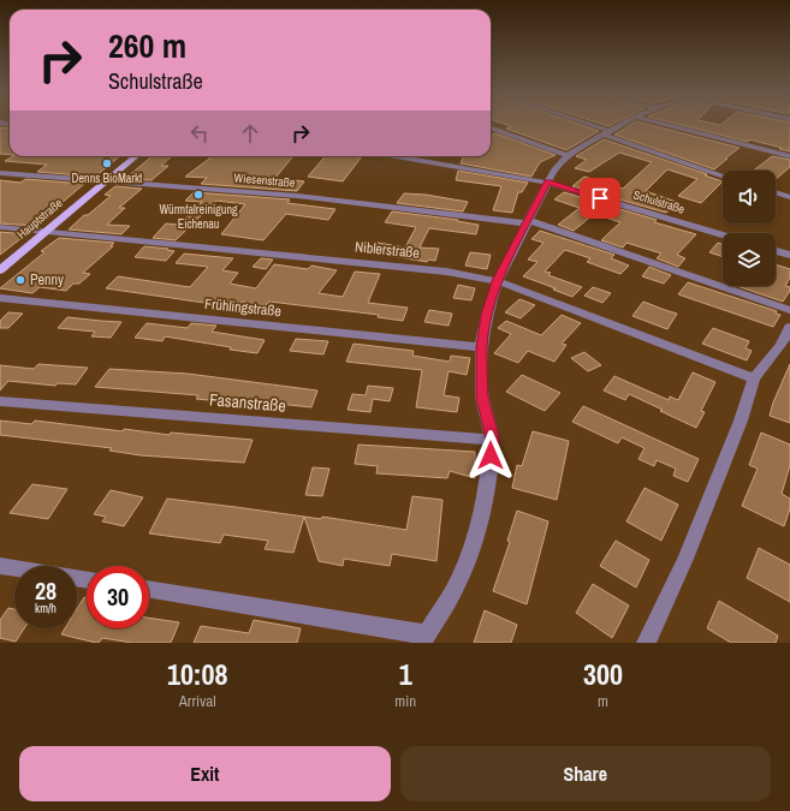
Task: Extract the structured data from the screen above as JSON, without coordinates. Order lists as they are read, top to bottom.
{
  "streets": {
    "main road": ["Hauptstraße"],
    "street": [
      "Wiesenstraße",
      "Schulstraße",
      "Niblerstraße",
      "Frühlingstraße",
      "Fasanstraße"
    ]
  },
  "crossings": [
    ["Wiesenstraße", "Hauptstraße"],
    ["Hauptstraße", "Niblerstraße"]
  ],
  "places": ["Denns BioMarkt", "Würmtalreinigung Eichenau", "Penny"],
  "page": {
    "turn": ["260 m", "Schulstraße"],
    "speed": "28 km/h",
    "limit": "30",
    "eta": [
      "10:08",
      "Arrival",
      "1",
      "min",
      "300",
      "m"
    ],
    "buttons": ["Exit", "Share"]
  }
}
